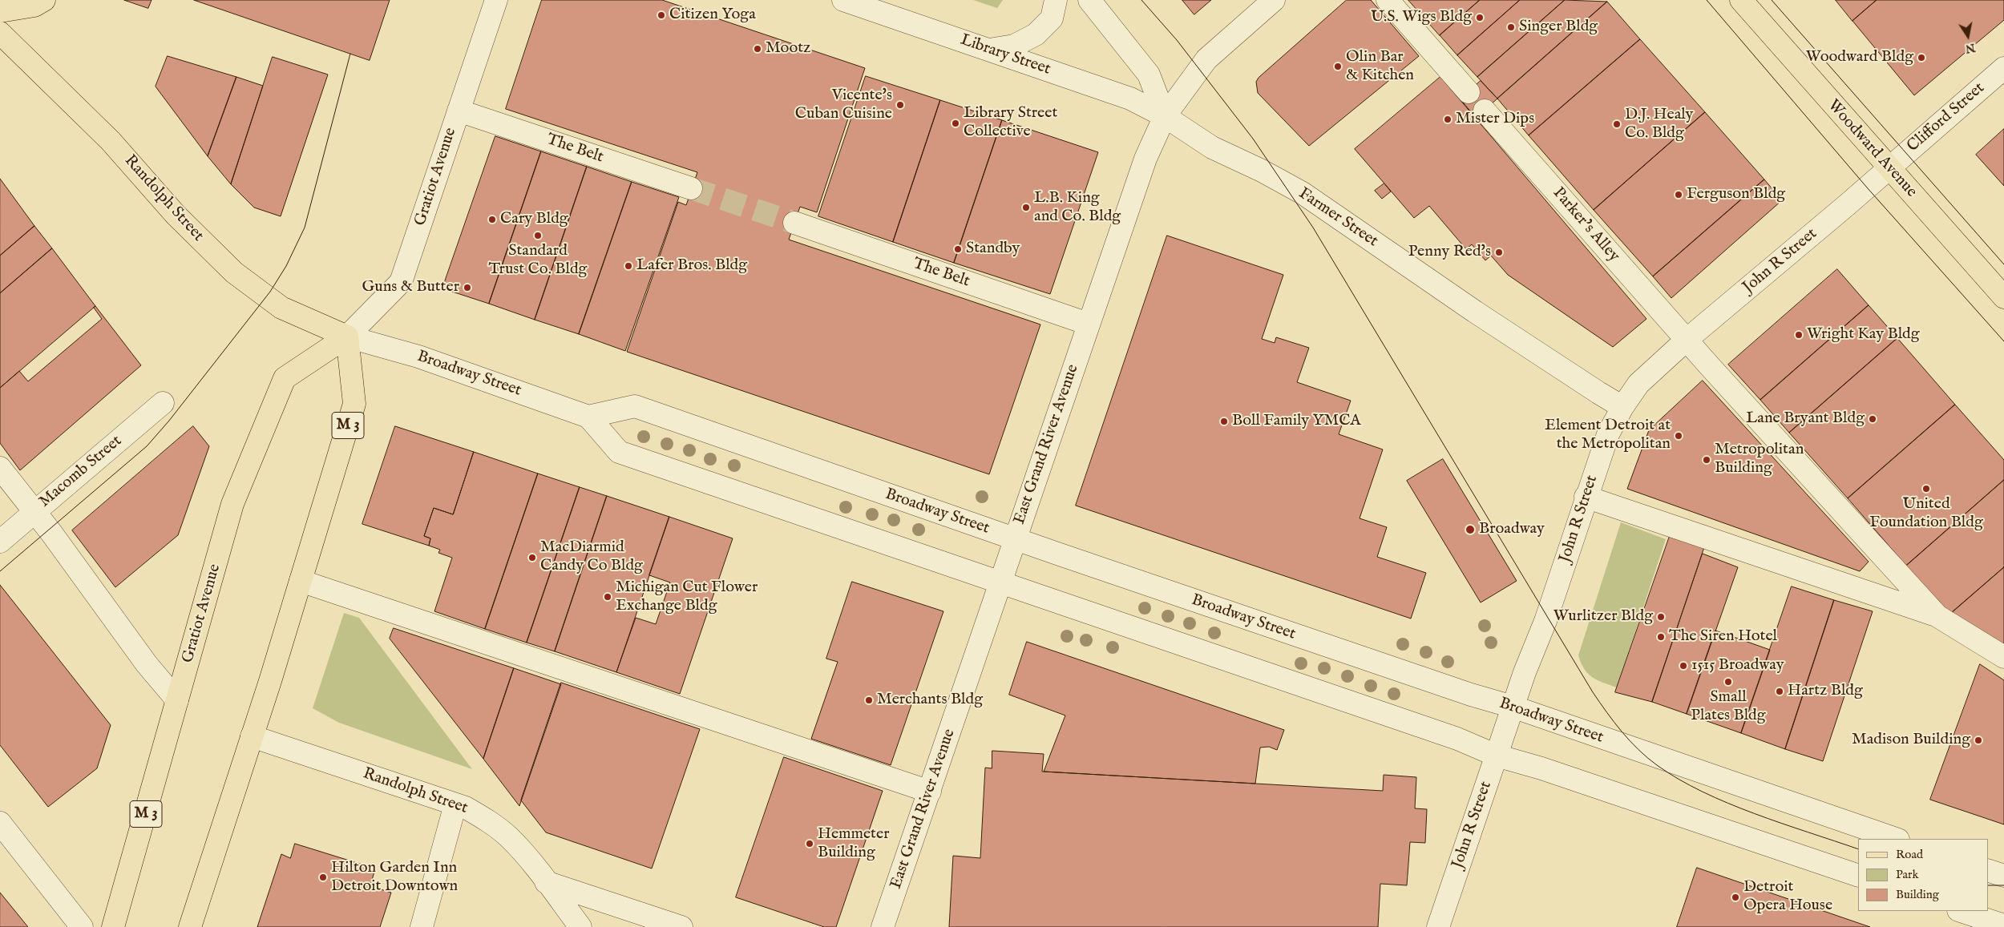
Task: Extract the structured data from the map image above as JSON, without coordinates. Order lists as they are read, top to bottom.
{
  "streets": {
    "main road": [
      "Woodward Avenue",
      "Gratiot Avenue",
      "Randolph Street",
      "M 3"
    ],
    "street": [
      "Library Street",
      "Clifford Street",
      "The Belt",
      "Farmer Street",
      "Parker’s Alley",
      "John R Street",
      "Broadway Street",
      "East Grand River Avenue",
      "Macomb Street"
    ]
  },
  "crossings": [
    ["Library Street", "Farmer Street"],
    ["Library Street", "East Grand River Avenue"],
    ["Clifford Street", "Woodward Avenue"],
    ["Clifford Street", "John R Street"],
    ["The Belt", "Gratiot Avenue"],
    ["The Belt", "East Grand River Avenue"],
    ["Woodward Avenue", "John R Street"],
    ["Gratiot Avenue", "Randolph Street"],
    ["Gratiot Avenue", "Broadway Street"],
    ["Gratiot Avenue", "M 3"],
    ["Randolph Street", "Broadway Street"],
    ["Randolph Street", "M 3"],
    ["Farmer Street", "John R Street"],
    ["Farmer Street", "East Grand River Avenue"],
    ["Parker’s Alley", "John R Street"],
    ["John R Street", "Broadway Street"],
    ["Broadway Street", "M 3"],
    ["Broadway Street", "East Grand River Avenue"]
  ],
  "places": [
    "Citizen Yoga",
    "U.S. Wigs Bldg",
    "Singer Bldg",
    "Mootz",
    "Woodward Bldg",
    "Olin Bar & Kitchen",
    "Vicente's Cuban Cuisine",
    "Mister Dips",
    "Library Street Collective",
    "D.J. Healy Co. Bldg",
    "Ferguson Bldg",
    "L.B. King and Co. Bldg",
    "Cary Bldg",
    "Standard Trust Co. Bldg",
    "Standby",
    "Penny Red's",
    "Lafer Bros. Bldg",
    "Guns & Butter",
    "Wright Kay Bldg",
    "Lane Bryant Bldg",
    "Boll Family YMCA",
    "Element Detroit at the Metropolitan",
    "Metropolitan Building",
    "United Foundation Bldg",
    "Broadway",
    "MacDiarmid Candy Co Bldg",
    "Michigan Cut Flower Exchange Bldg",
    "Wurlitzer Bldg",
    "The Siren Hotel",
    "1515 Broadway",
    "Small Plates Bldg",
    "Hartz Bldg",
    "Merchants Bldg",
    "Madison Building",
    "Hemmeter Building",
    "Hilton Garden Inn Detroit Downtown",
    "Detroit Opera House"
  ],
  "legend": ["Road", "Park", "Building"],
  "north": "bottom"
}
